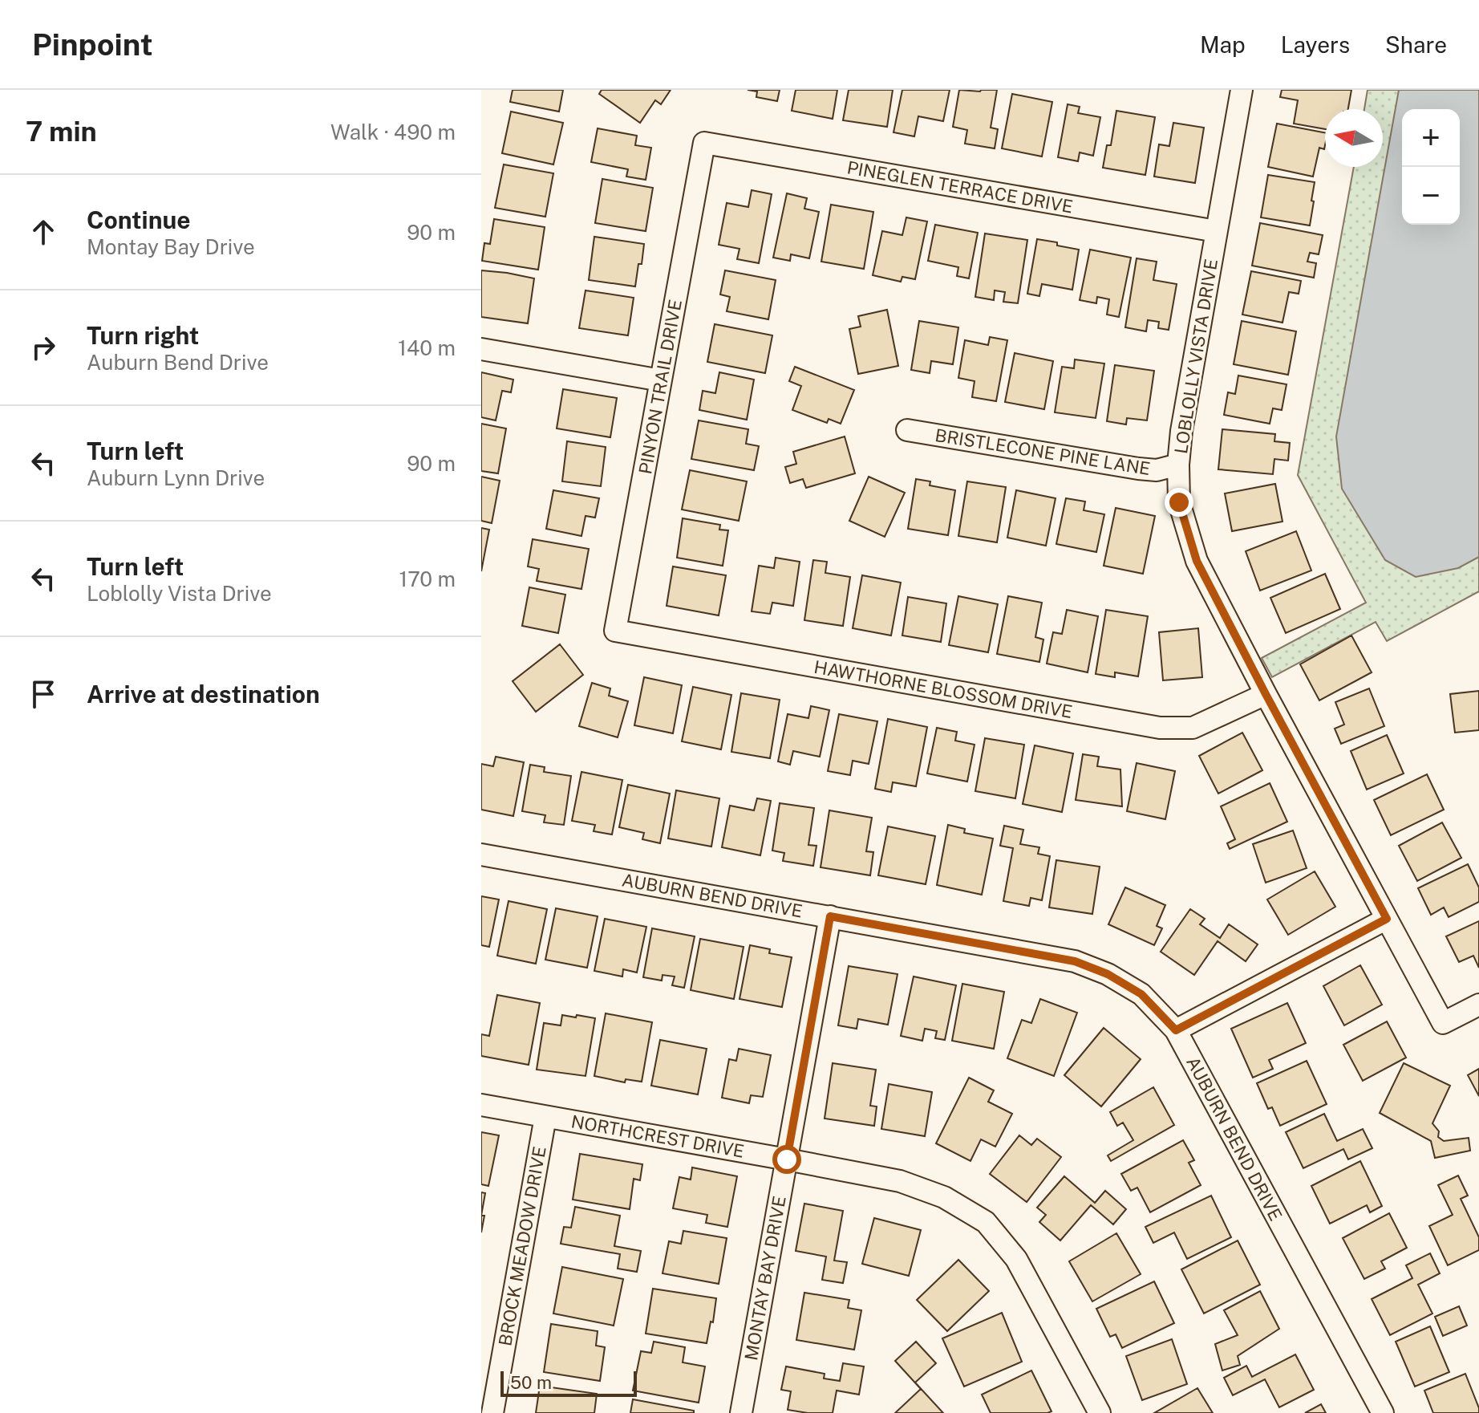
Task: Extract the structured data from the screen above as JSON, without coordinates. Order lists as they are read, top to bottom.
{
  "streets": {
    "street": [
      "PINEGLEN TERRACE DRIVE",
      "LOBLOLLY VISTA DRIVE",
      "PINYON TRAIL DRIVE",
      "BRISTLECONE PINE LANE",
      "HAWTHORNE BLOSSOM DRIVE",
      "AUBURN BEND DRIVE",
      "NORTHCREST DRIVE",
      "BROCK MEADOW DRIVE",
      "MONTAY BAY DRIVE"
    ]
  },
  "crossings": [
    ["PINEGLEN TERRACE DRIVE", "LOBLOLLY VISTA DRIVE"],
    ["PINEGLEN TERRACE DRIVE", "PINYON TRAIL DRIVE"],
    ["LOBLOLLY VISTA DRIVE", "BRISTLECONE PINE LANE"],
    ["LOBLOLLY VISTA DRIVE", "HAWTHORNE BLOSSOM DRIVE"],
    ["PINYON TRAIL DRIVE", "HAWTHORNE BLOSSOM DRIVE"],
    ["AUBURN BEND DRIVE", "MONTAY BAY DRIVE"],
    ["NORTHCREST DRIVE", "BROCK MEADOW DRIVE"],
    ["NORTHCREST DRIVE", "MONTAY BAY DRIVE"]
  ],
  "scale_bar": "50 m",
  "north": "left",
  "page": {
    "header": "Pinpoint",
    "nav": ["Map", "Layers", "Share"],
    "heading": ["7 min", "Walk · 490 m"],
    "map_buttons": ["+", "−"],
    "list": [
      ["Continue", "Montay Bay Drive", "90 m"],
      ["Turn right", "Auburn Bend Drive", "140 m"],
      ["Turn left", "Auburn Lynn Drive", "90 m"],
      ["Turn left", "Loblolly Vista Drive", "170 m"],
      "Arrive at destination"
    ],
    "scale": "50 m"
  }
}
